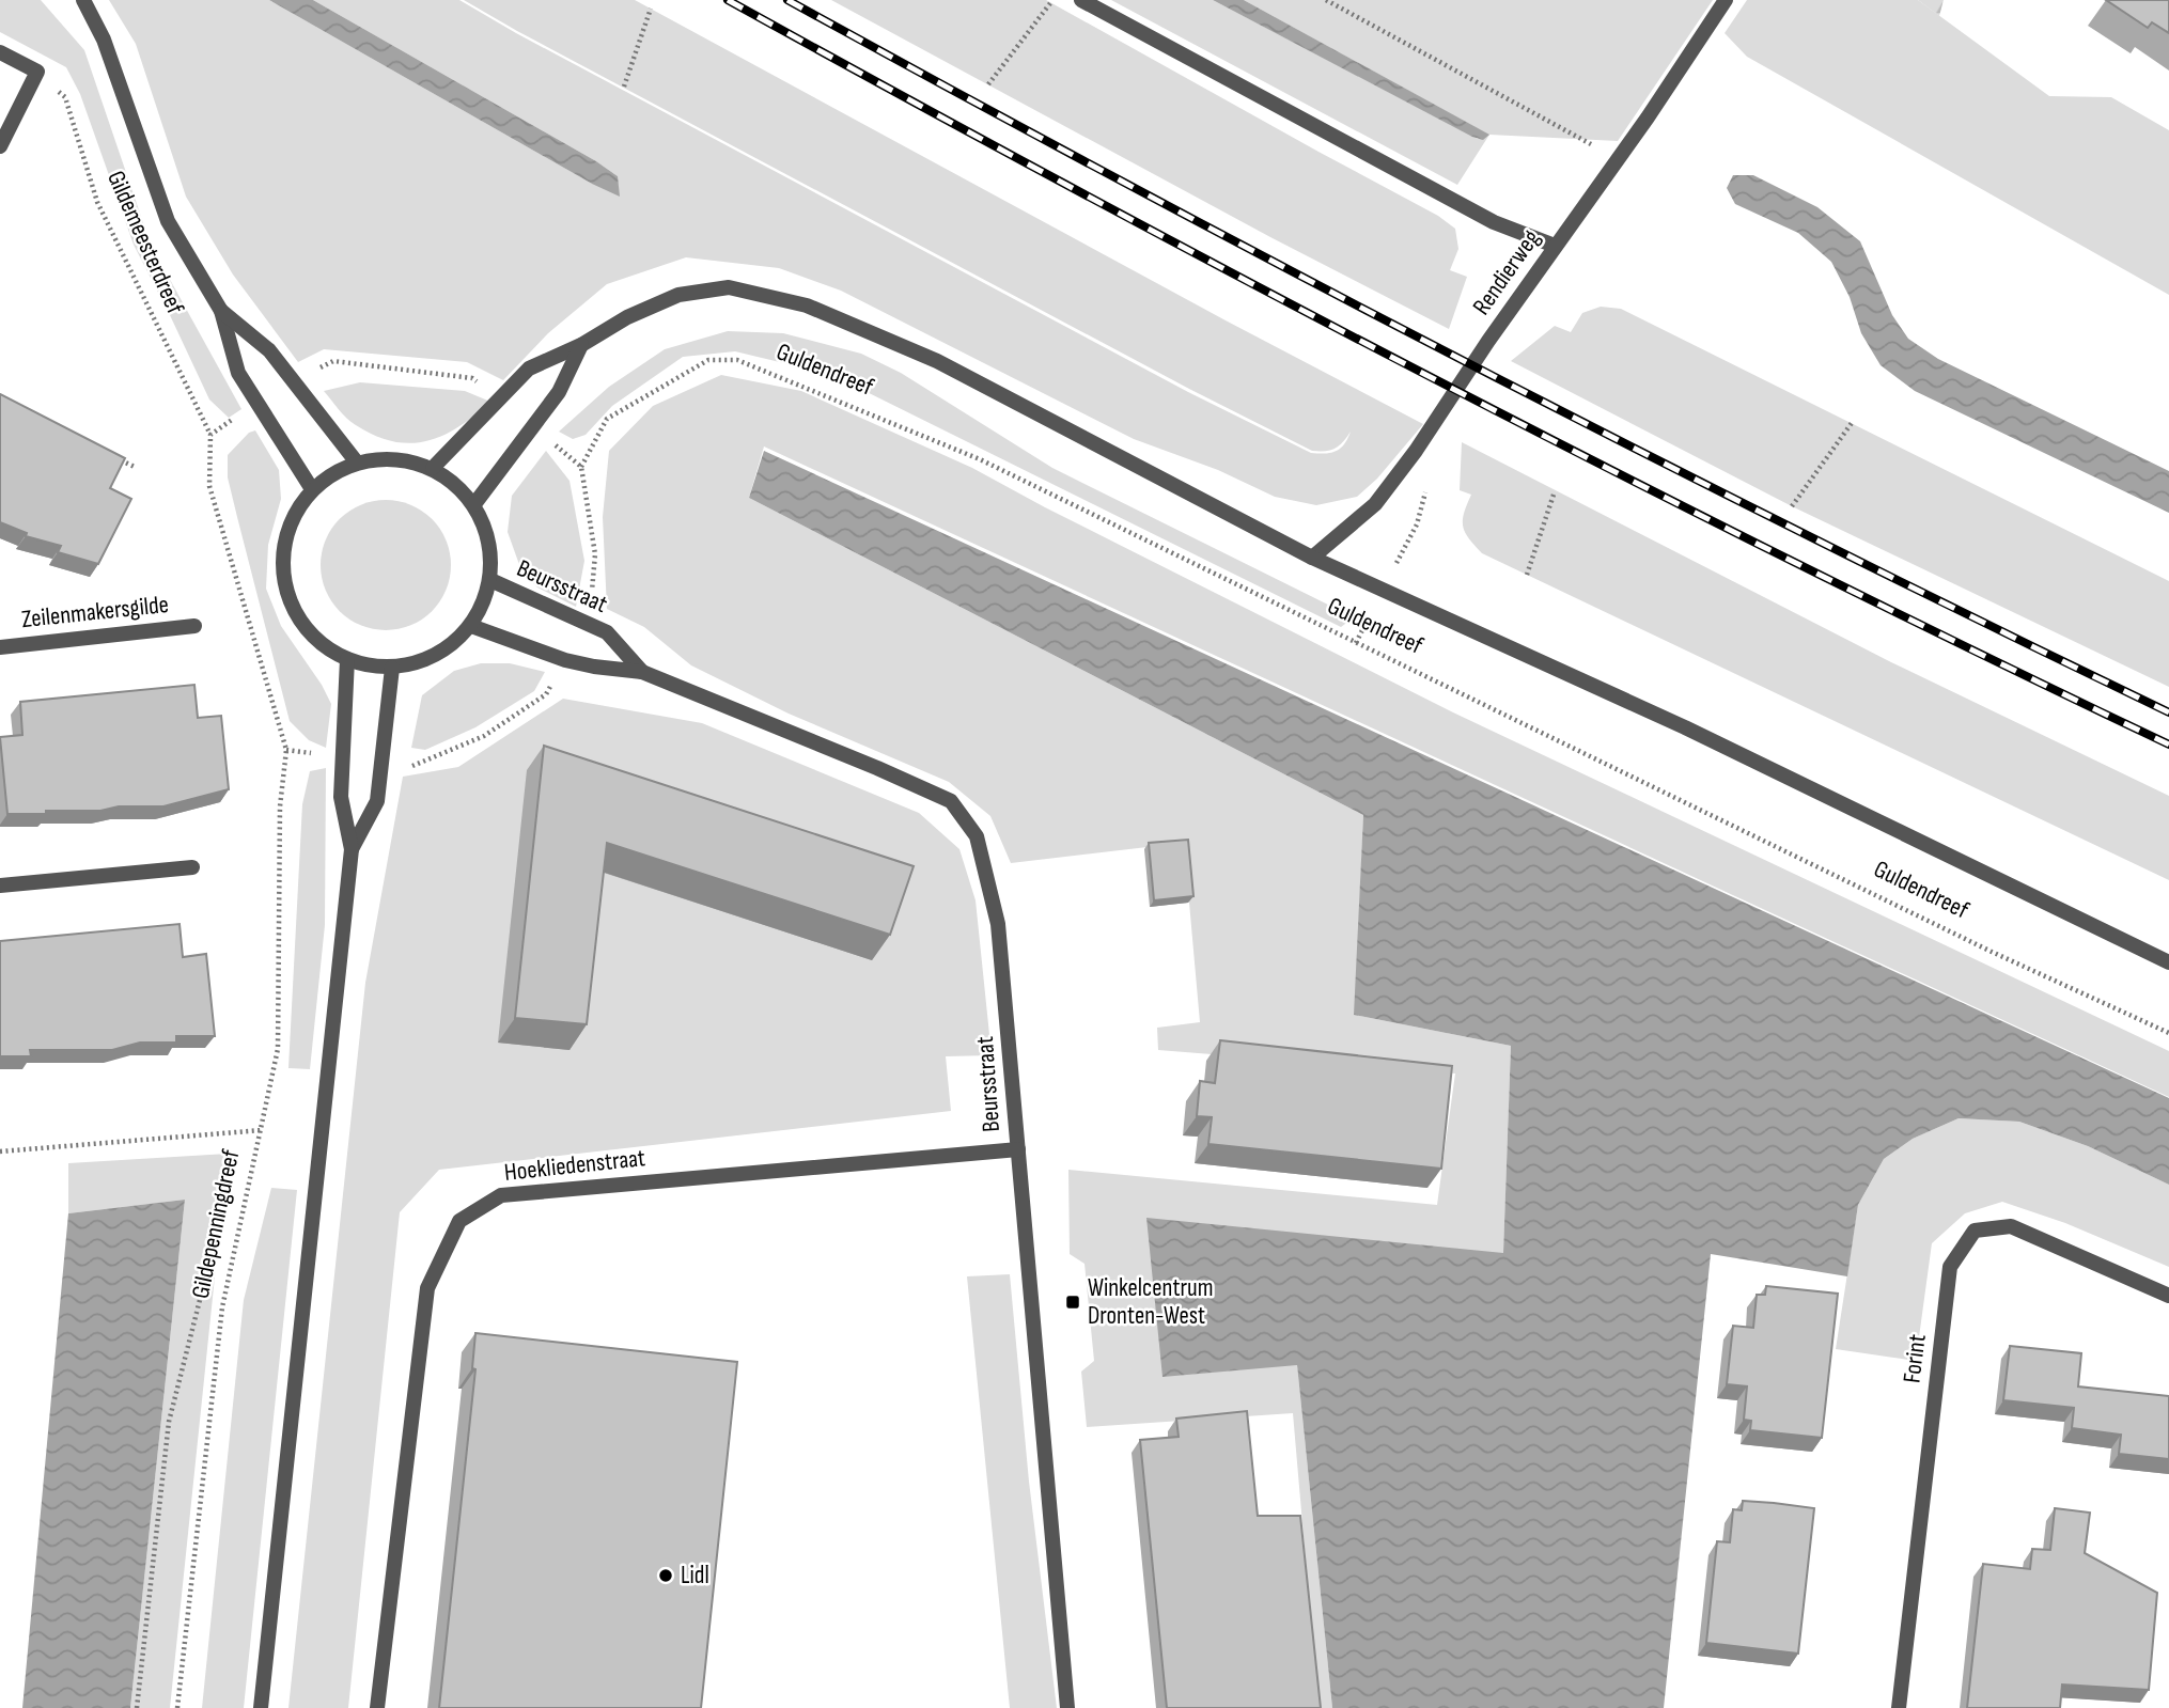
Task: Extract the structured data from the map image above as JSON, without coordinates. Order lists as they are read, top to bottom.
{
  "streets": {
    "street": [
      "Gildemeesterdreef",
      "Rendierweg",
      "Guldendreef",
      "Beursstraat",
      "Zeilenmakersgilde",
      "Hoekliedenstraat",
      "Forint"
    ],
    "path": ["Gildepenningdreef"]
  },
  "crossings": [
    ["Gildemeesterdreef", "Guldendreef"],
    ["Gildemeesterdreef", "Beursstraat"],
    ["Rendierweg", "Guldendreef"],
    ["Guldendreef", "Beursstraat"],
    ["Beursstraat", "Hoekliedenstraat"]
  ],
  "places": {
    "transit": ["Winkelcentrum Dronten-West"],
    "other": ["Lidl"]
  }
}
